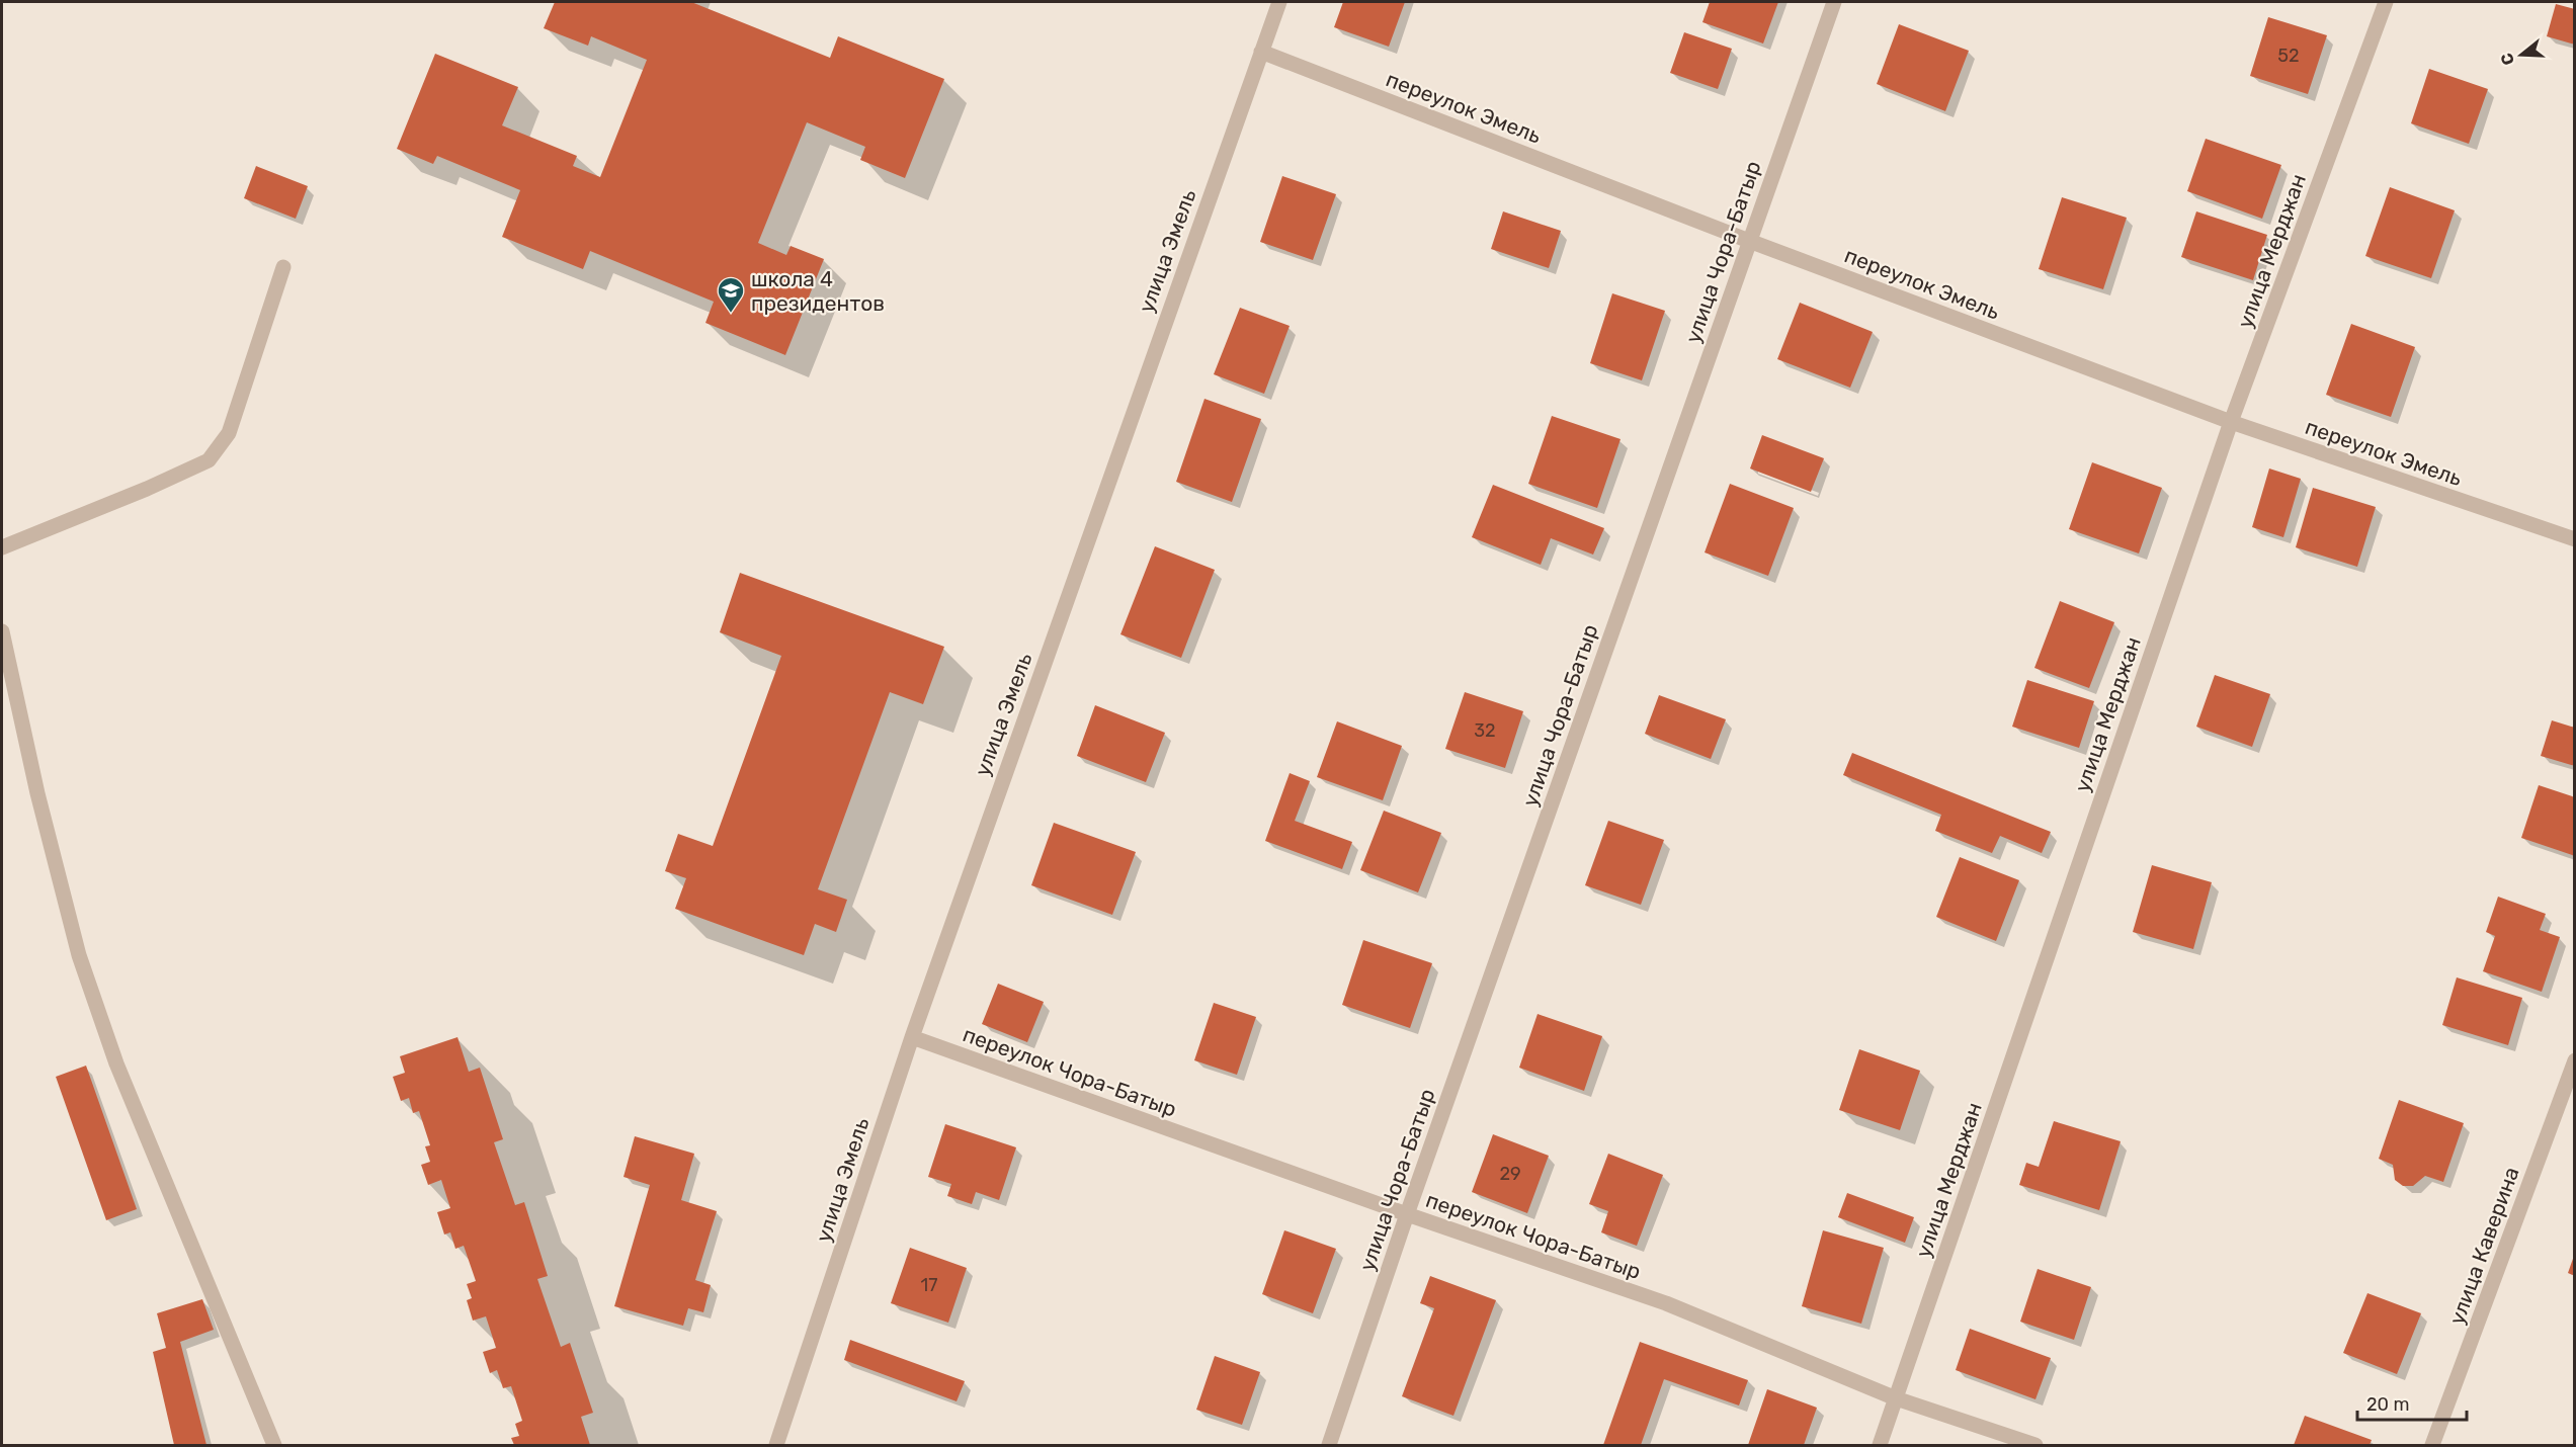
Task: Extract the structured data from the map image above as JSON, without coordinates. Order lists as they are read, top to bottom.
{
  "streets": {
    "street": [
      "переулок Эмель",
      "улица Эмель",
      "улица Мерджан",
      "улица Чора-Батыр",
      "переулок Чора-Батыр",
      "улица Каверина"
    ]
  },
  "crossings": [
    ["переулок Эмель", "улица Эмель"],
    ["переулок Эмель", "улица Мерджан"],
    ["переулок Эмель", "улица Чора-Батыр"],
    ["улица Эмель", "переулок Чора-Батыр"],
    ["улица Мерджан", "переулок Чора-Батыр"],
    ["улица Чора-Батыр", "переулок Чора-Батыр"]
  ],
  "places": {
    "school or university": ["школа 4 президентов"]
  },
  "house_numbers": [
    "52",
    "32",
    "29",
    "17"
  ],
  "scale_bar": "20 m",
  "north": "left"
}
